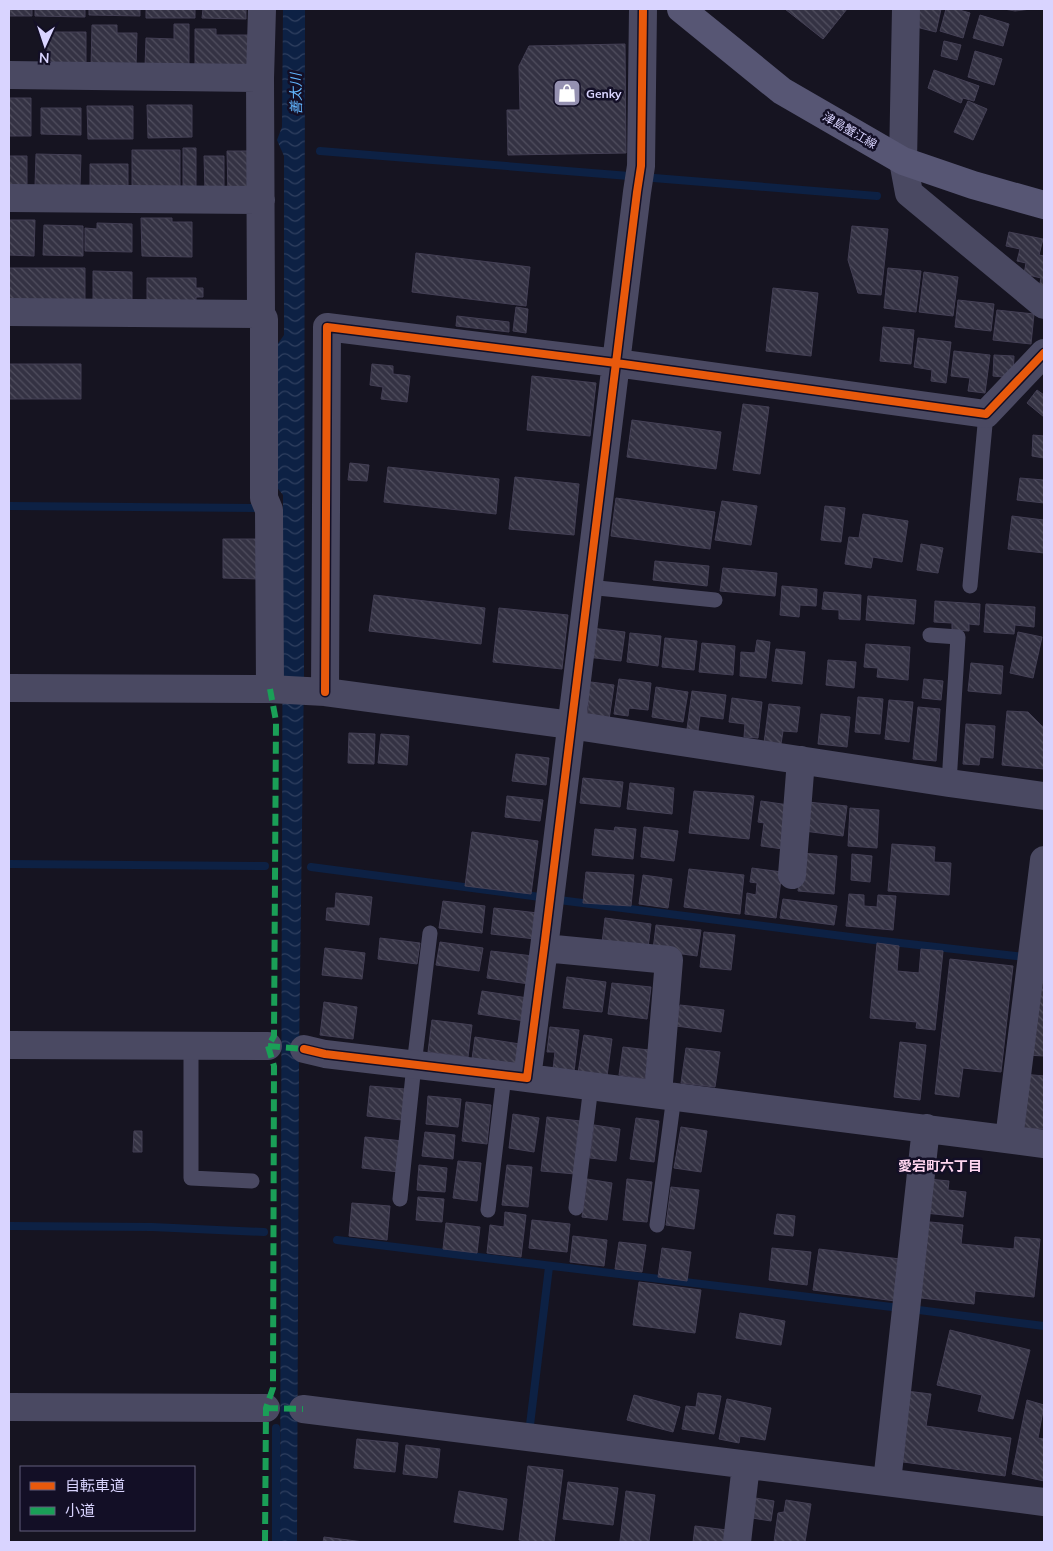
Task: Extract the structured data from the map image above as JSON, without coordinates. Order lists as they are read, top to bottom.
{
  "streets": {
    "main road": ["津島蟹江線"]
  },
  "districts": ["愛宕町六丁目"],
  "water": ["善太川"],
  "places": {
    "shop": ["Genky"]
  },
  "legend": ["自転車道", "小道"],
  "north": "bottom"
}
